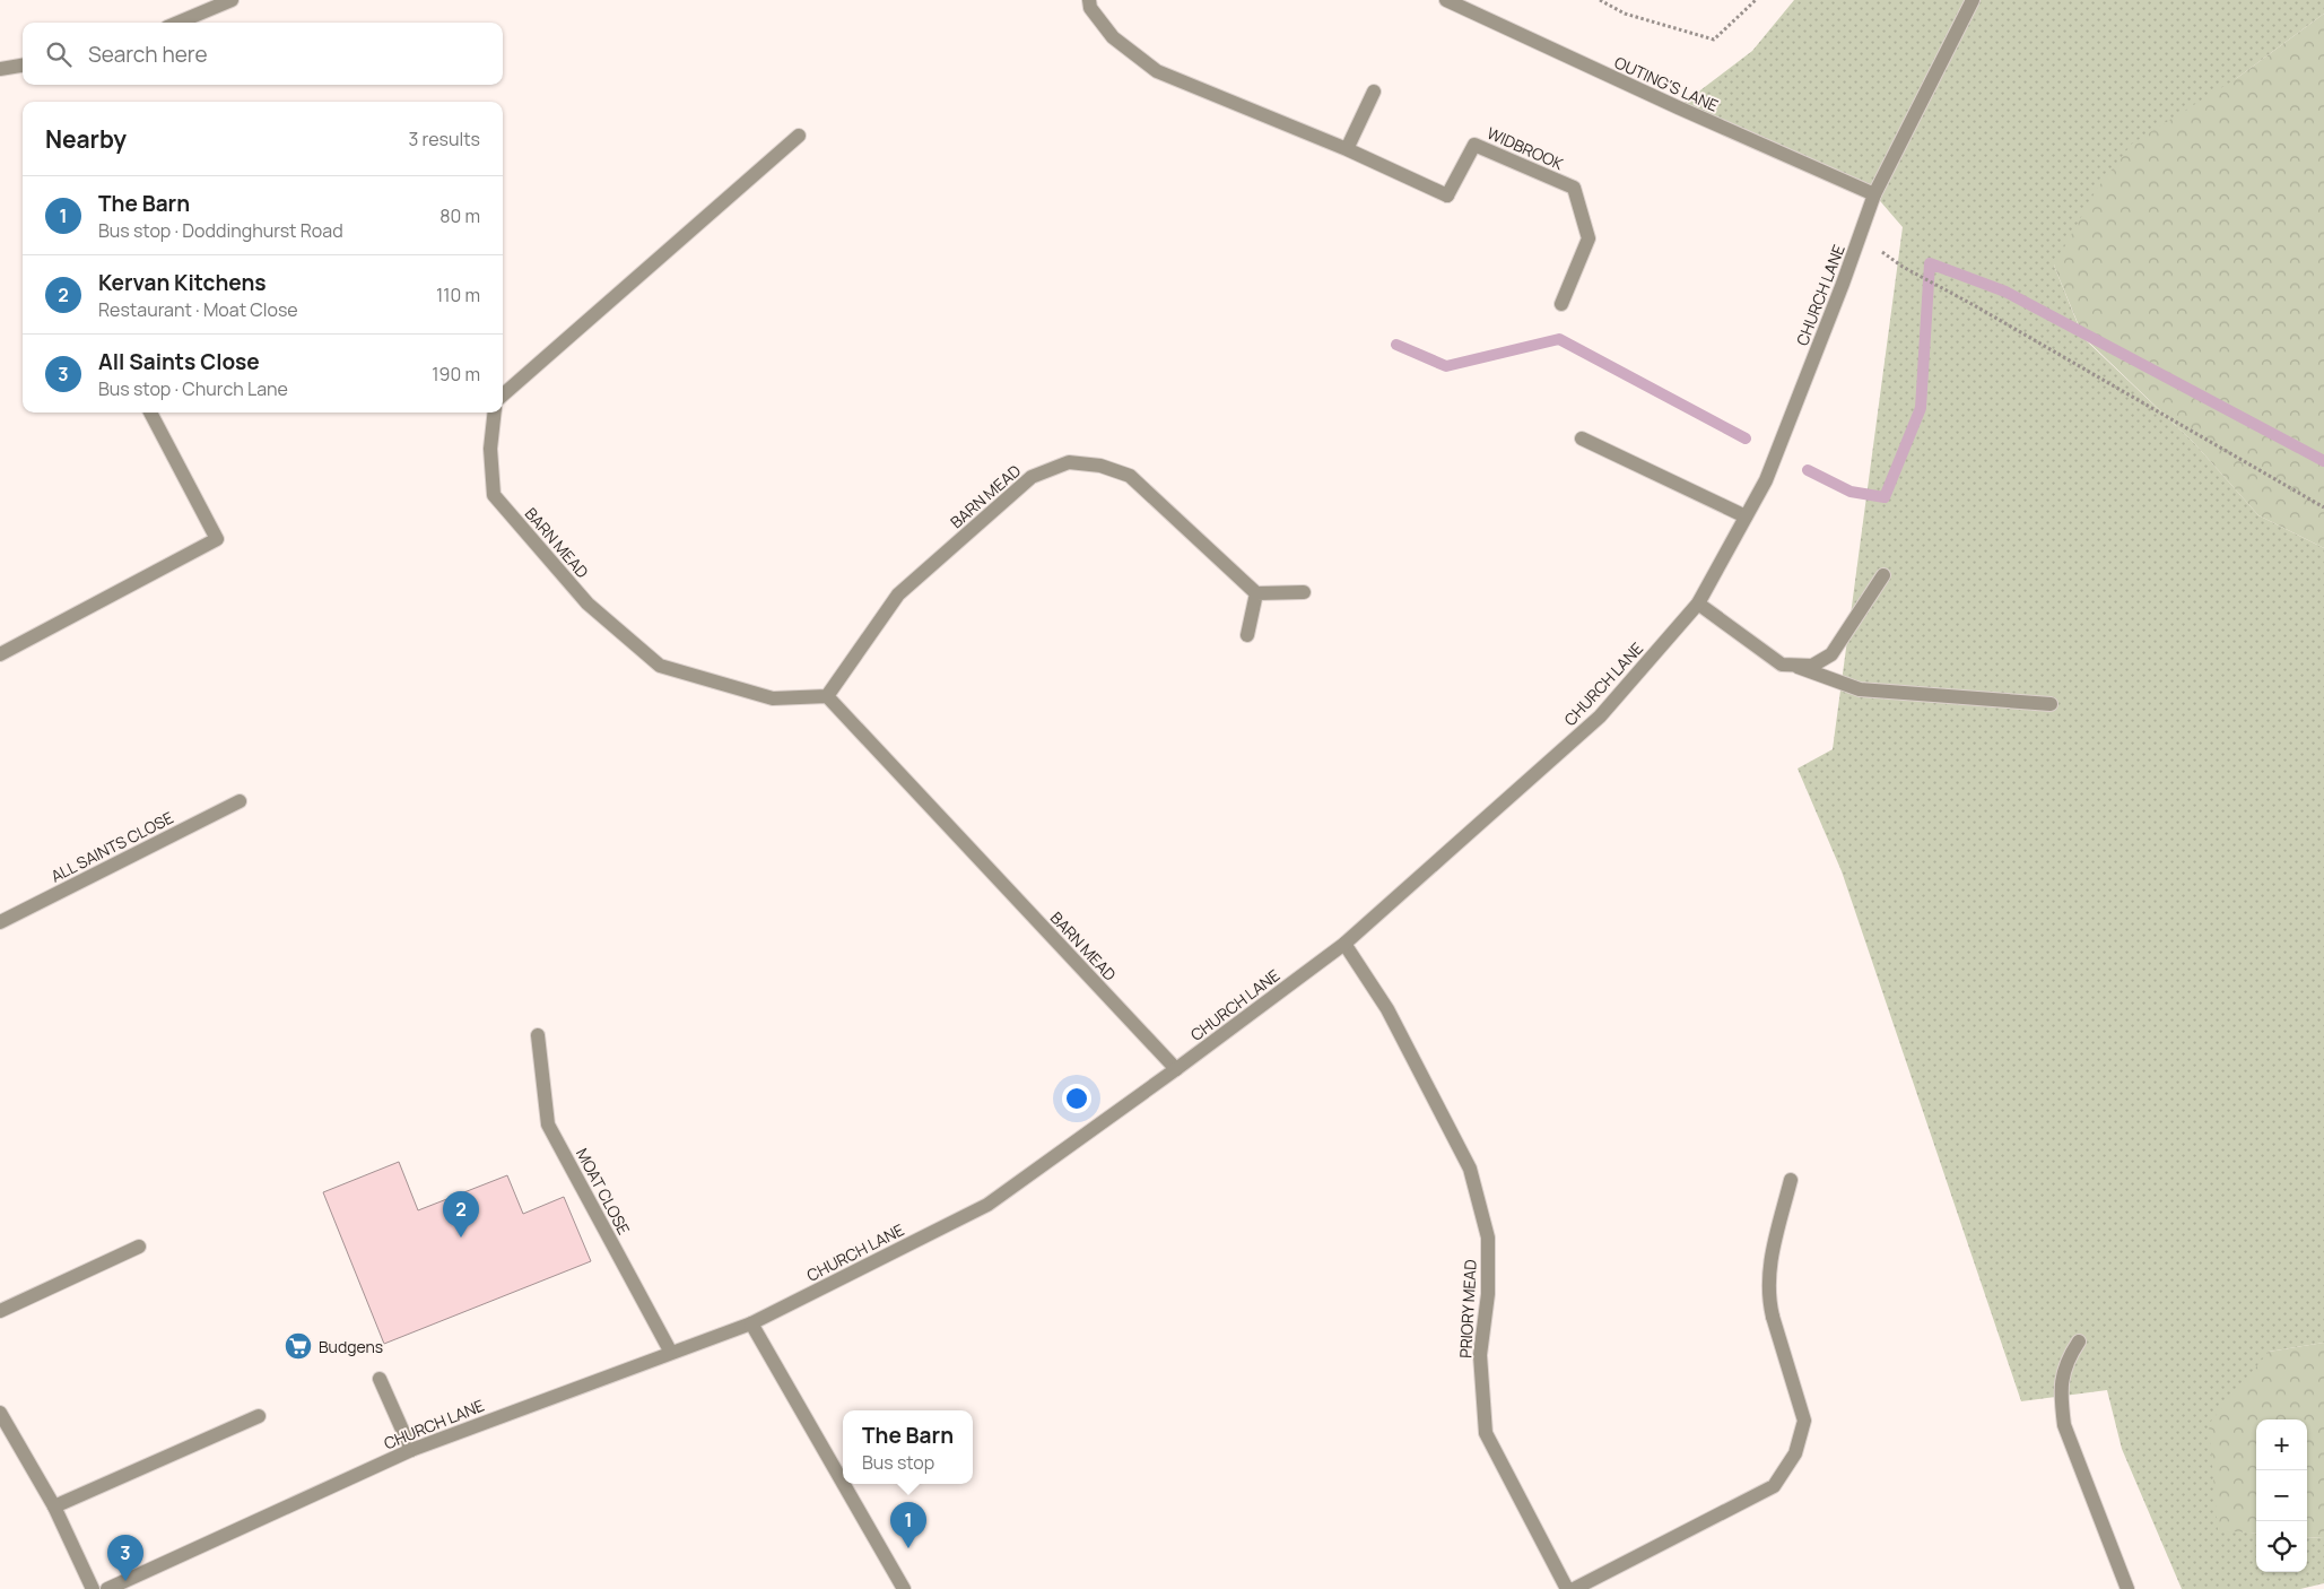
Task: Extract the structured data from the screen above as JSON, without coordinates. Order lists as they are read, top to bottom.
{
  "streets": {
    "street": [
      "OUTING'S LANE",
      "WIDBROOK",
      "CHURCH LANE",
      "BARN MEAD",
      "ALL SAINTS CLOSE",
      "MOAT CLOSE",
      "PRIORY MEAD"
    ]
  },
  "crossings": [
    ["OUTING'S LANE", "CHURCH LANE"],
    ["CHURCH LANE", "BARN MEAD"],
    ["CHURCH LANE", "MOAT CLOSE"],
    ["CHURCH LANE", "PRIORY MEAD"]
  ],
  "places": {
    "supermarket": ["Budgens"]
  },
  "page": {
    "search": "Search here",
    "heading": ["Nearby", "3 results"],
    "list": [
      {
        "mark": "1",
        "name": "The Barn",
        "note": "Bus stop · Doddinghurst Road",
        "value": "80 m"
      },
      {
        "mark": "2",
        "name": "Kervan Kitchens",
        "note": "Restaurant · Moat Close",
        "value": "110 m"
      },
      {
        "mark": "3",
        "name": "All Saints Close",
        "note": "Bus stop · Church Lane",
        "value": "190 m"
      }
    ],
    "pins": ["2", "1", "3"],
    "popup": ["The Barn", "Bus stop"],
    "map_buttons": ["+", "−"]
  }
}
